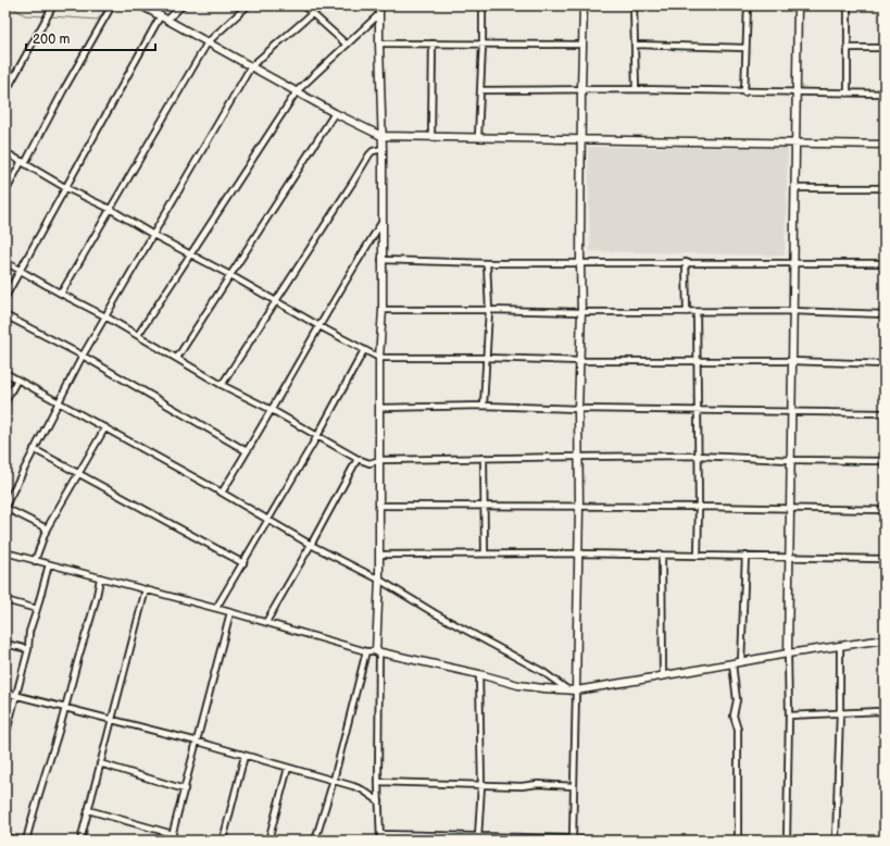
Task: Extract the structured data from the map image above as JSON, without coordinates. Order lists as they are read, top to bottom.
{
  "scale_bar": "200 m"
}
